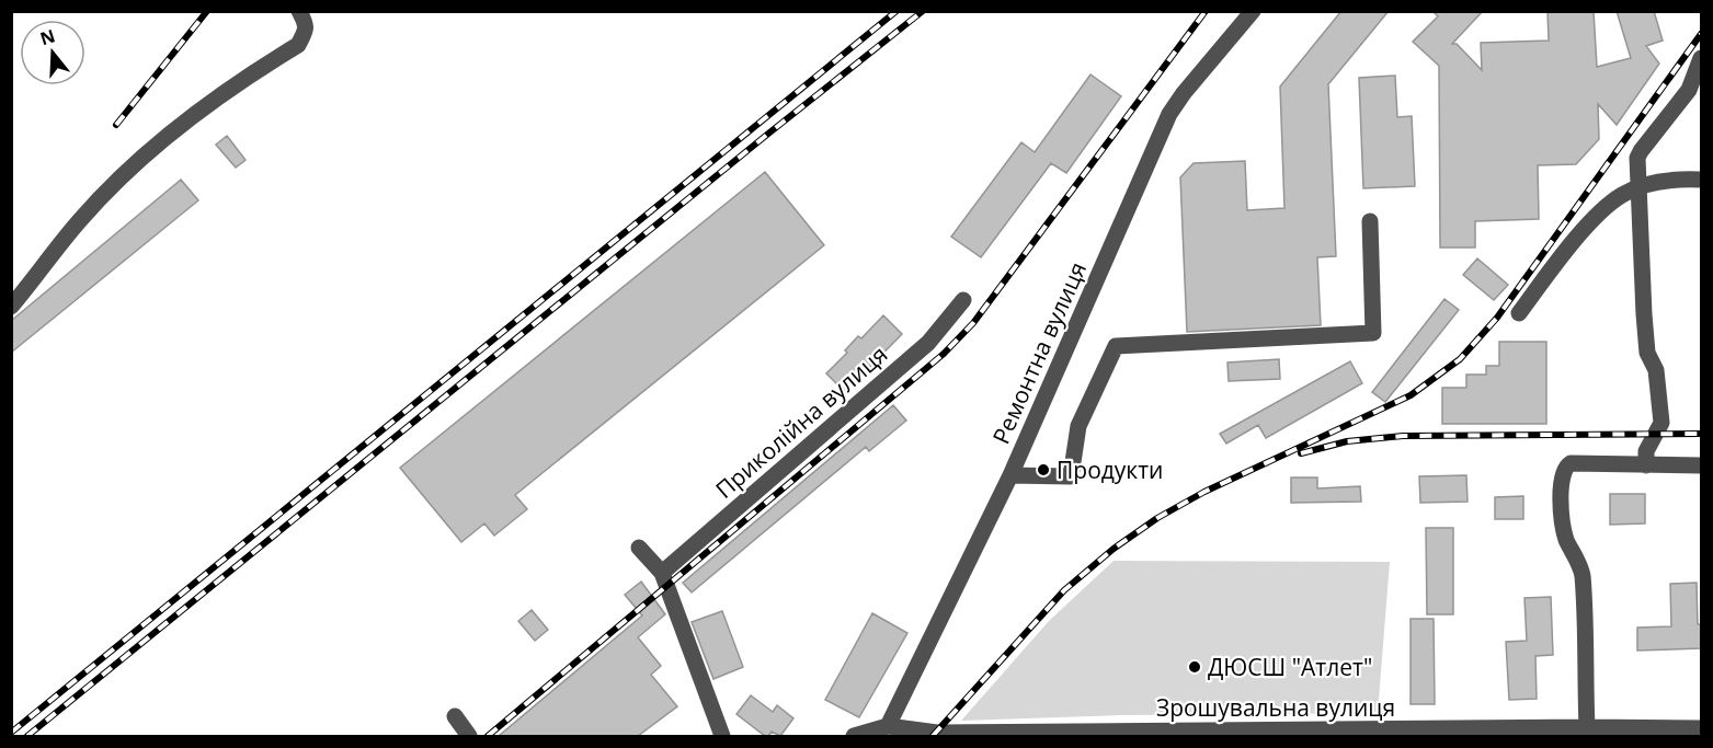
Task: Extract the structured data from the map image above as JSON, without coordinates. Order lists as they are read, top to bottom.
{
  "streets": {
    "street": ["Ремонтна вулиця", "Приколійна вулиця", "Зрошувальна вулиця"]
  },
  "crossings": [
    ["Ремонтна вулиця", "Зрошувальна вулиця"]
  ],
  "places": ["Продукти", "ДЮСШ \"Атлет\""],
  "north": "top"
}
